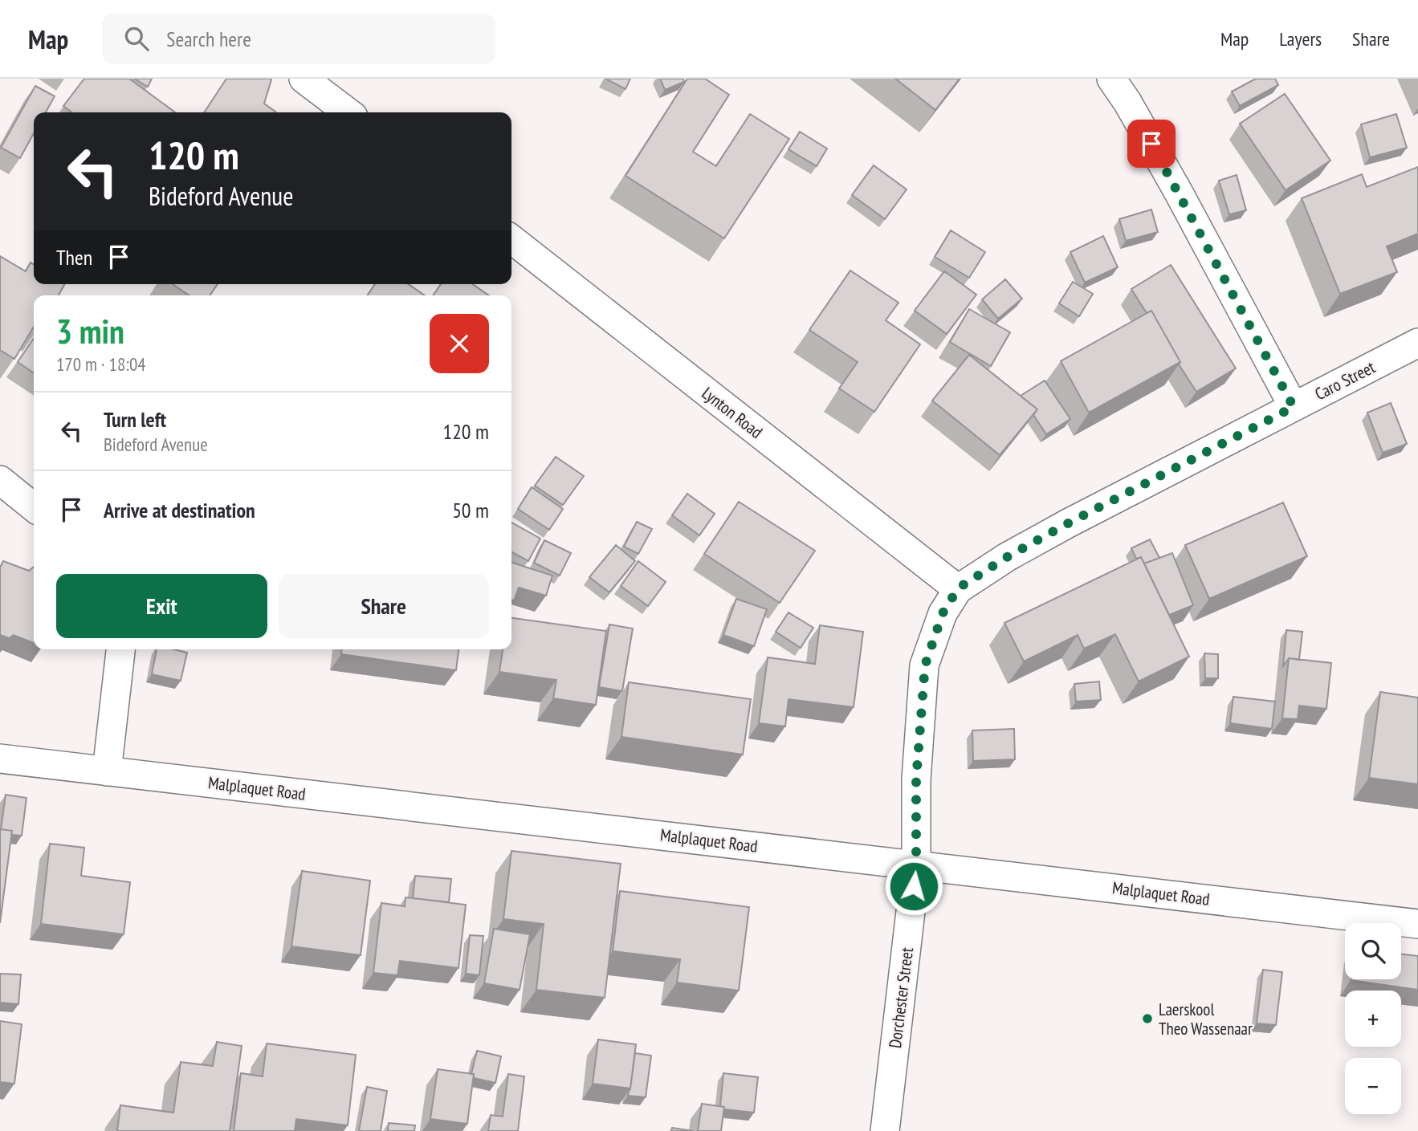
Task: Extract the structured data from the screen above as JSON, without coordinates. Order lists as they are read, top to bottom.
{
  "streets": {
    "street": [
      "Caro Street",
      "Lynton Road",
      "Malplaquet Road",
      "Dorchester Street"
    ]
  },
  "crossings": [
    ["Caro Street", "Lynton Road"],
    ["Caro Street", "Malplaquet Road"],
    ["Caro Street", "Dorchester Street"],
    ["Malplaquet Road", "Dorchester Street"]
  ],
  "places": ["Laerskool Theo Wassenaar"],
  "page": {
    "header": "Map",
    "search": "Search here",
    "nav": ["Map", "Layers", "Share"],
    "turn": ["120 m", "Bideford Avenue"],
    "then": "Then",
    "heading": ["3 min", "170 m · 18:04"],
    "list": [
      {
        "name": "Turn left",
        "note": "Bideford Avenue",
        "value": "120 m"
      },
      {
        "name": "Arrive at destination",
        "value": "50 m"
      }
    ],
    "buttons": ["Exit", "Share"],
    "map_buttons": ["+", "−"]
  }
}
